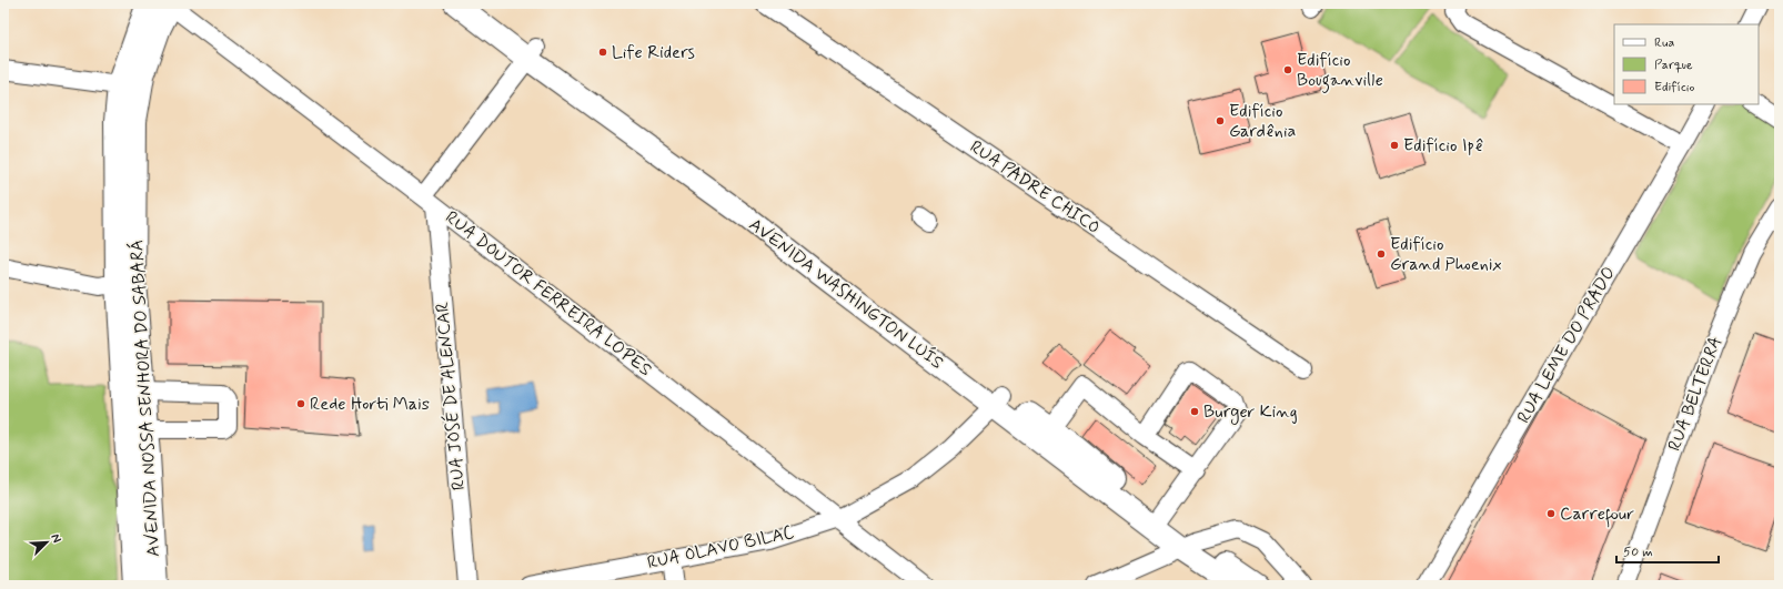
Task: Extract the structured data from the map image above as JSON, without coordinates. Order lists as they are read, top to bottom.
{
  "streets": {
    "main road": ["AVENIDA WASHINGTON LUÍS", "AVENIDA NOSSA SENHORA DO SABARÁ"],
    "street": [
      "RUA PADRE CHICO",
      "RUA DOUTOR FERREIRA LOPES",
      "RUA LEME DO PRADO",
      "RUA BELTERRA",
      "RUA JOSÉ DE ALENCAR",
      "RUA OLAVO BILAC"
    ]
  },
  "crossings": [
    ["RUA DOUTOR FERREIRA LOPES", "RUA JOSÉ DE ALENCAR"],
    ["RUA DOUTOR FERREIRA LOPES", "AVENIDA NOSSA SENHORA DO SABARÁ"],
    ["RUA DOUTOR FERREIRA LOPES", "RUA OLAVO BILAC"],
    ["AVENIDA WASHINGTON LUÍS", "RUA OLAVO BILAC"]
  ],
  "places": [
    "Life Riders",
    "Edifício Bouganville",
    "Edifício Gardênia",
    "Edifício Ipê",
    "Edifício Grand Phoenix",
    "Rede Horti Mais",
    "Burger King",
    "Carrefour"
  ],
  "legend": ["Rua", "Parque", "Edifício"],
  "scale_bar": "50 m",
  "north": "top right"
}
